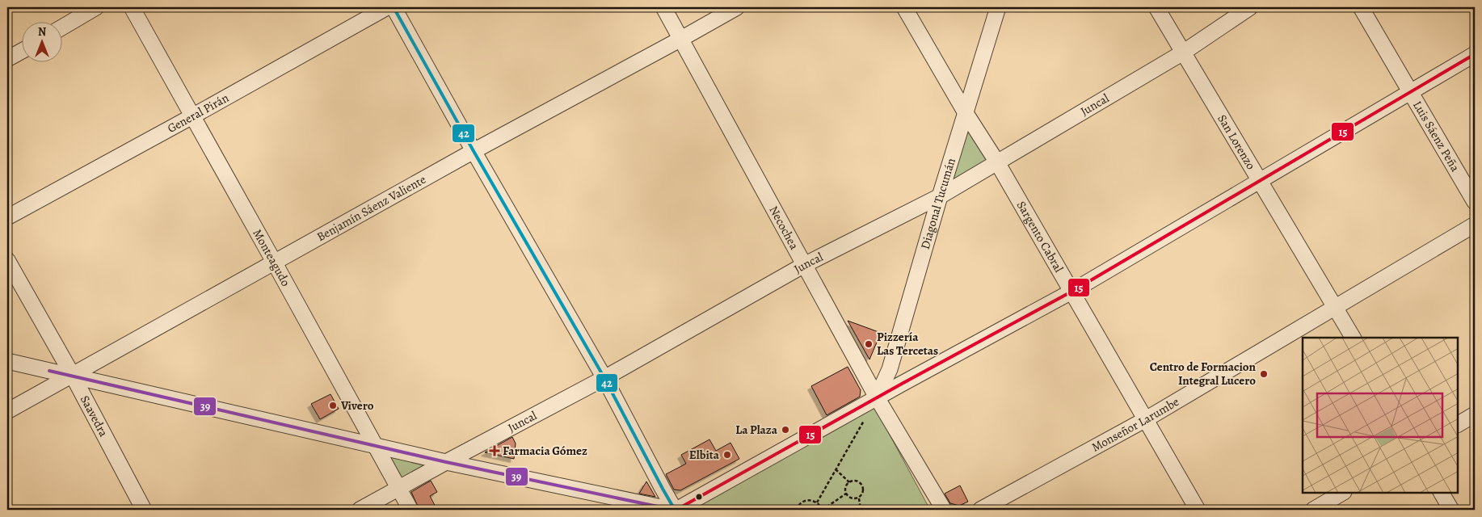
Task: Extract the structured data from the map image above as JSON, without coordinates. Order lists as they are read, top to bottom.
{
  "streets": {
    "street": [
      "Juncal",
      "General Pirán",
      "Luis Sáenz Peña",
      "San Lorenzo",
      "Diagonal Tucumán",
      "Benjamín Sáenz Valiente",
      "Necochea",
      "Sargento Cabral",
      "Monteagudo",
      "Saavedra",
      "Monseñor Larumbe"
    ]
  },
  "crossings": [
    ["Juncal", "San Lorenzo"],
    ["Juncal", "Diagonal Tucumán"],
    ["Juncal", "Necochea"],
    ["Juncal", "Sargento Cabral"],
    ["Juncal", "Monteagudo"],
    ["General Pirán", "Monteagudo"],
    ["San Lorenzo", "Monseñor Larumbe"],
    ["Diagonal Tucumán", "Necochea"],
    ["Diagonal Tucumán", "Sargento Cabral"],
    ["Benjamín Sáenz Valiente", "Necochea"],
    ["Benjamín Sáenz Valiente", "Monteagudo"],
    ["Benjamín Sáenz Valiente", "Saavedra"],
    ["Sargento Cabral", "Monseñor Larumbe"]
  ],
  "places": {
    "other": [
      "Pizzería Las Tercetas",
      "Centro de Formacion Integral Lucero",
      "Vivero",
      "La Plaza",
      "Elbita"
    ],
    "health": ["Farmacia Gómez"]
  },
  "lines": ["transit line 42", "transit line 15", "transit line 39"],
  "north": "top"
}
